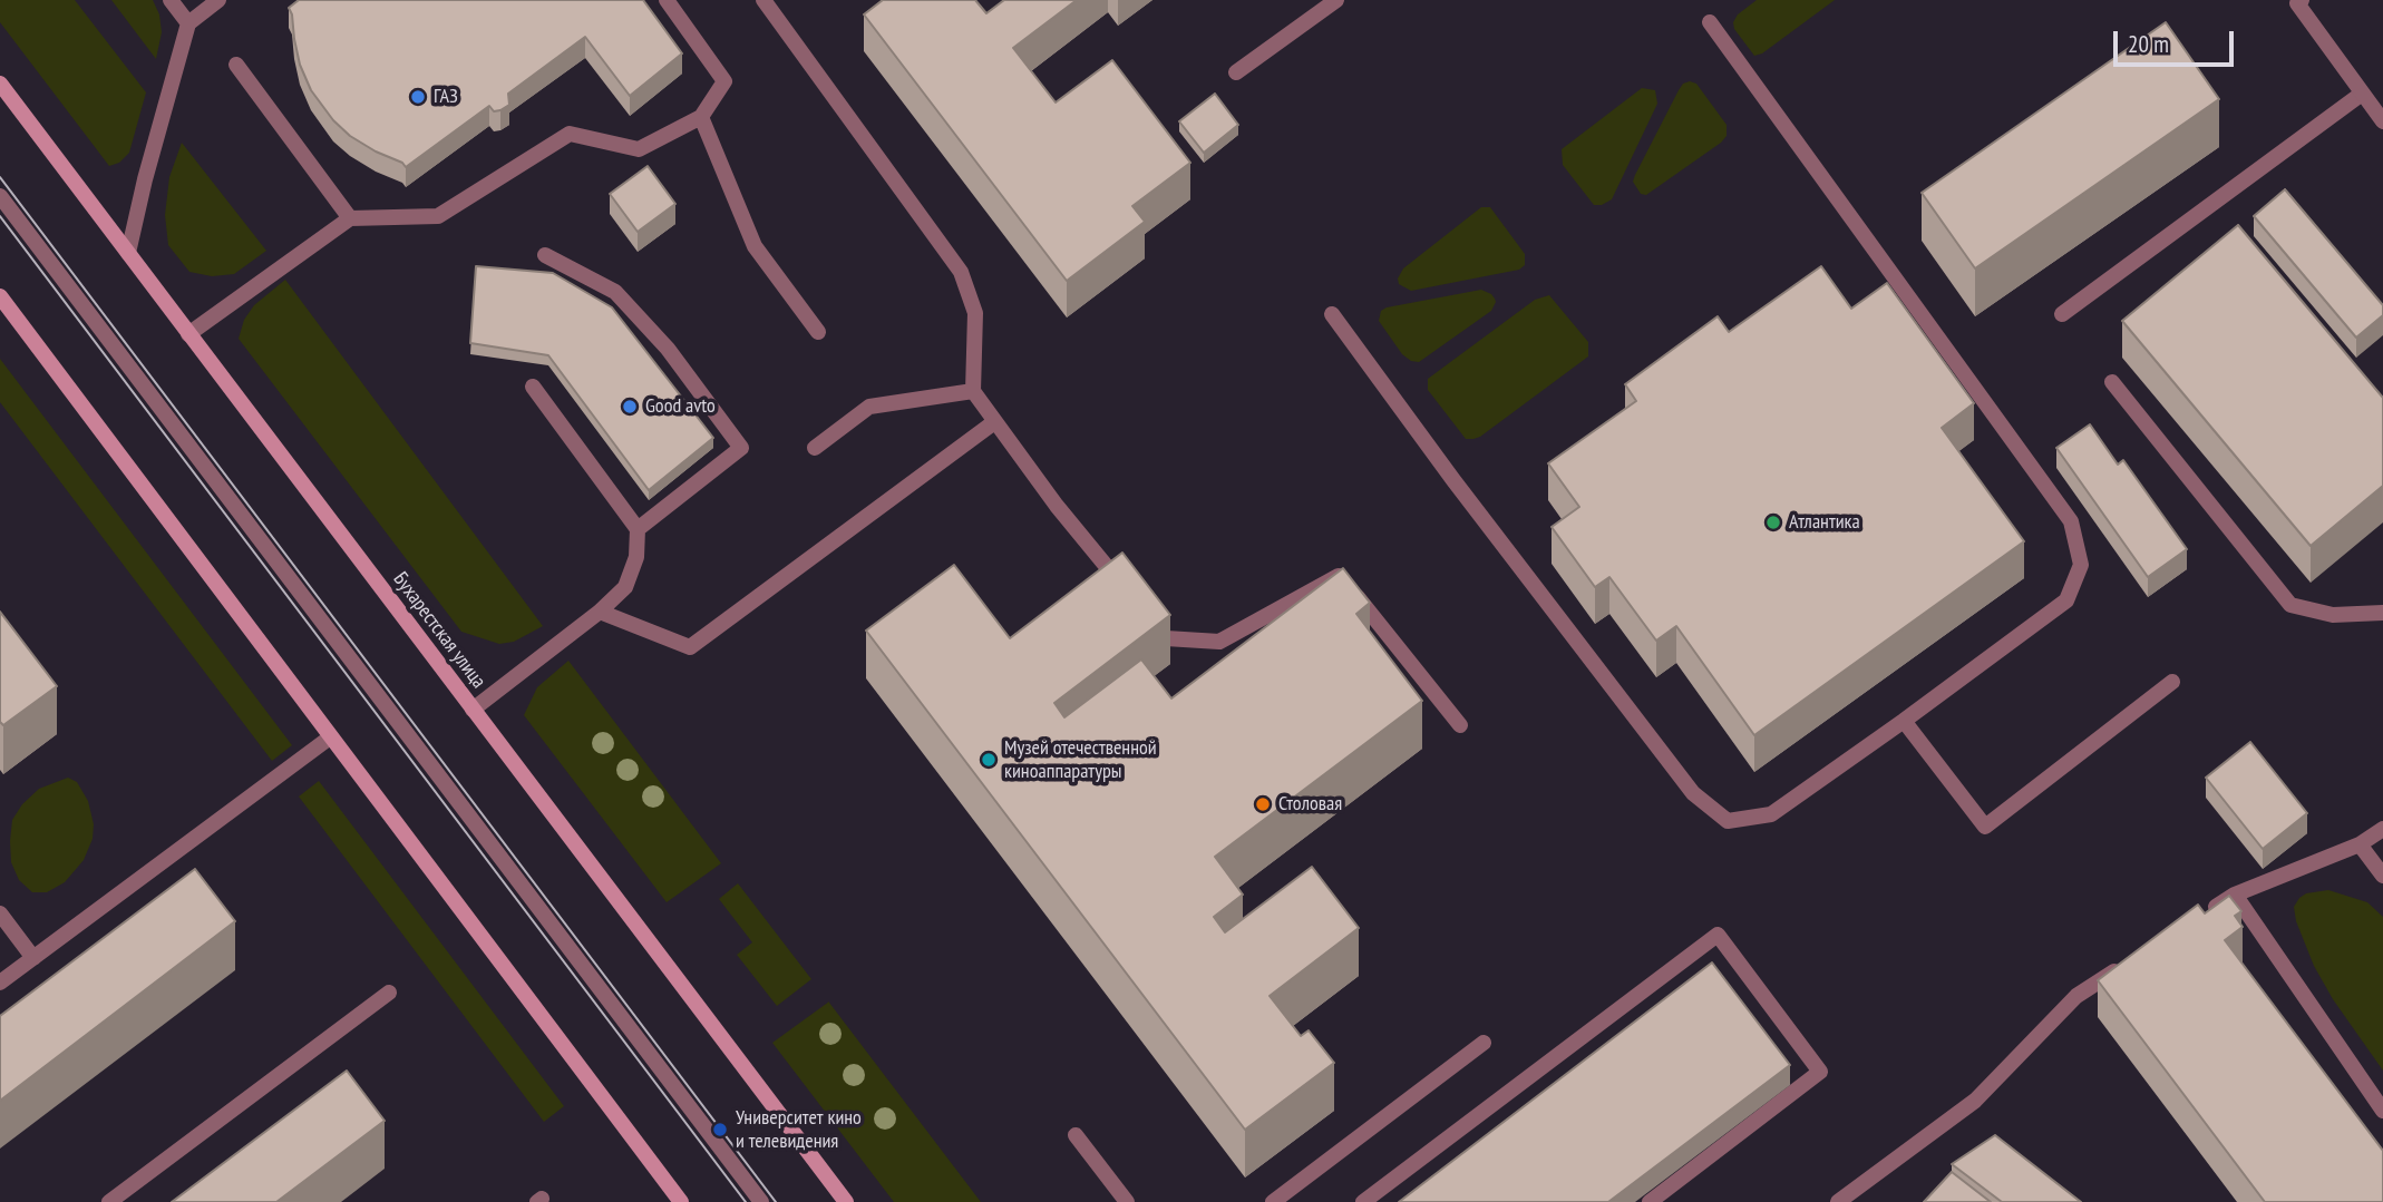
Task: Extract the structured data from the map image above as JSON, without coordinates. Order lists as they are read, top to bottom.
{
  "streets": {
    "main road": ["Бухарестская улица"]
  },
  "places": [
    "ГАЗ",
    "Good avto",
    "Атлантика",
    "Музей отечественной киноаппаратуры",
    "Столовая",
    "Университет кино и телевидения"
  ],
  "scale_bar": "20 m"
}
